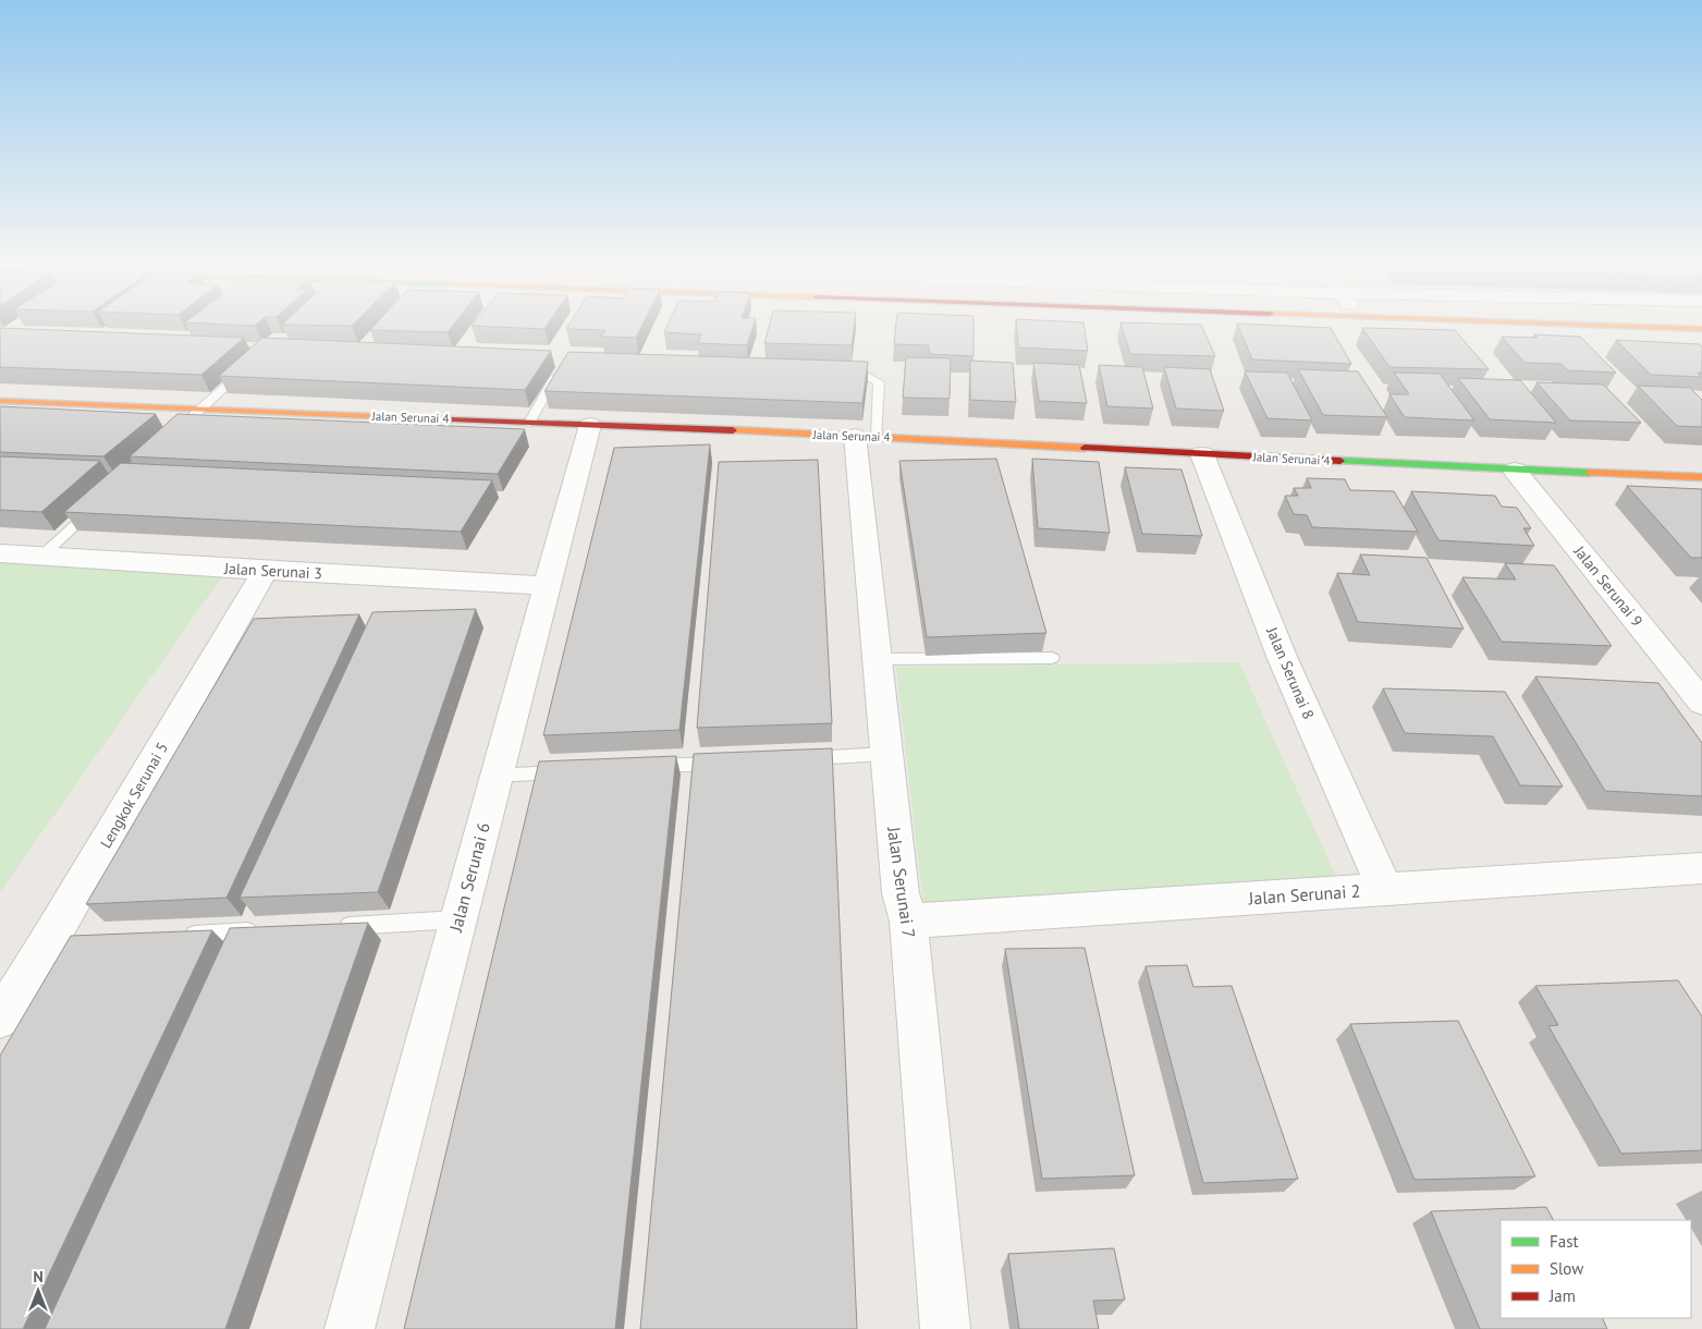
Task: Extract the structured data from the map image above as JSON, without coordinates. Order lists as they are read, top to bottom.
{
  "streets": {
    "street": [
      "Jalan Serunai 4",
      "Jalan Serunai 3",
      "Jalan Serunai 9",
      "Jalan Serunai 8",
      "Lengkok Serunai 5",
      "Jalan Serunai 6",
      "Jalan Serunai 7",
      "Jalan Serunai 2"
    ]
  },
  "crossings": [
    ["Jalan Serunai 4", "Jalan Serunai 9"],
    ["Jalan Serunai 4", "Jalan Serunai 8"],
    ["Jalan Serunai 4", "Jalan Serunai 6"],
    ["Jalan Serunai 4", "Jalan Serunai 7"],
    ["Jalan Serunai 3", "Lengkok Serunai 5"],
    ["Jalan Serunai 3", "Jalan Serunai 6"],
    ["Jalan Serunai 8", "Jalan Serunai 2"],
    ["Jalan Serunai 7", "Jalan Serunai 2"]
  ],
  "legend": ["Fast", "Slow", "Jam"],
  "north": "top"
}
